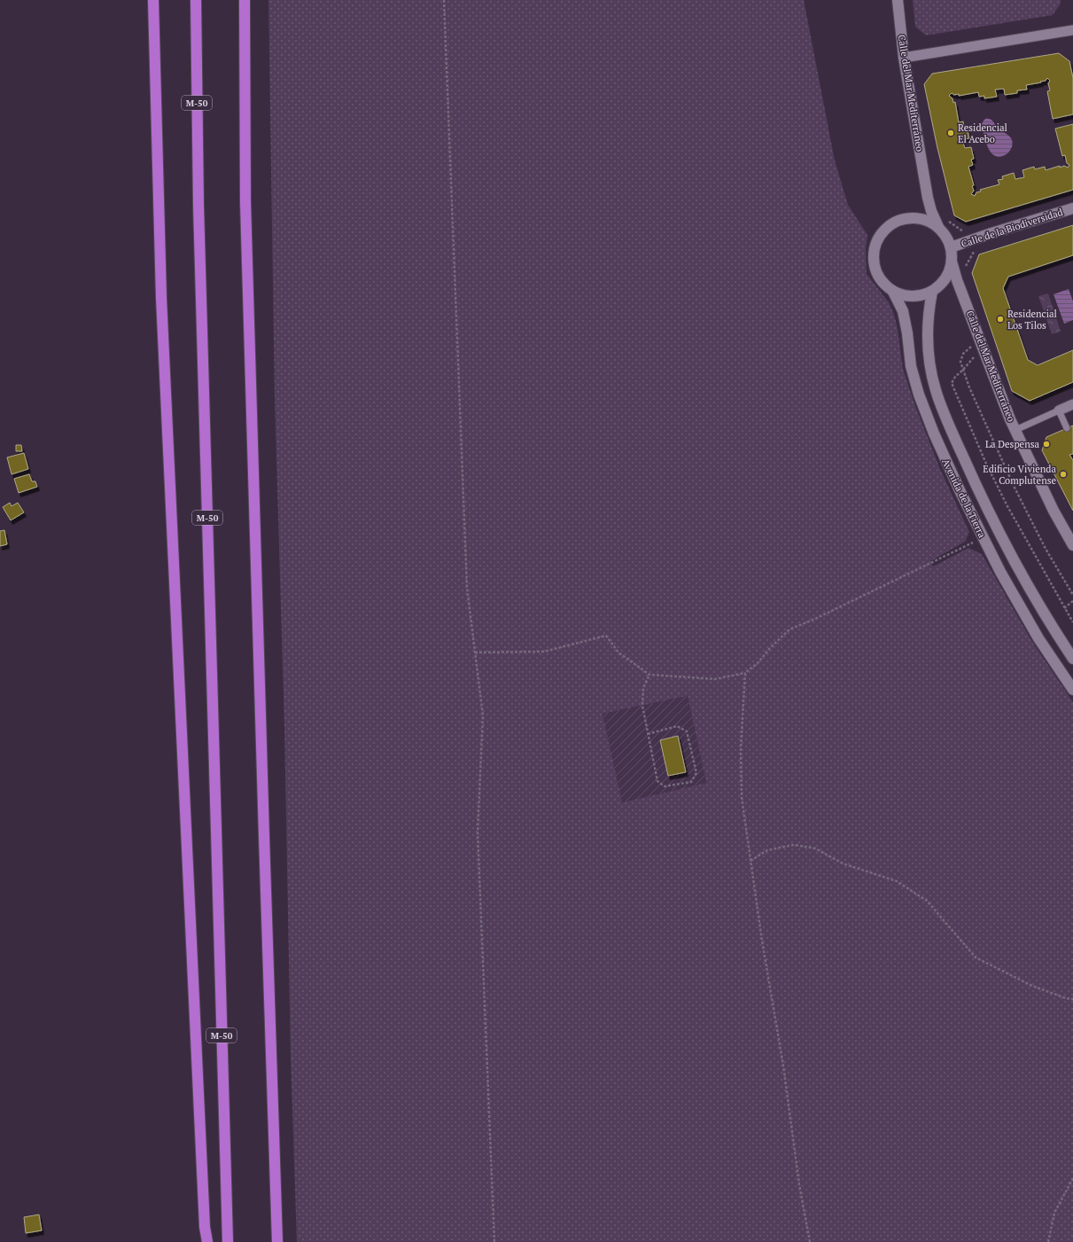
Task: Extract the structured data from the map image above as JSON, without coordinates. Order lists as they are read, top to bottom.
{
  "streets": {
    "highway": ["M-50"],
    "street": ["Calle del Mar Mediterráneo", "Calle de la Biodiversidad", "Avenida de la Tierra"]
  },
  "crossings": [
    ["Calle del Mar Mediterráneo", "Calle de la Biodiversidad"],
    ["Calle del Mar Mediterráneo", "Avenida de la Tierra"],
    ["Calle de la Biodiversidad", "Avenida de la Tierra"]
  ],
  "places": [
    "Residencial El Acebo",
    "Residencial Los Tilos",
    "La Despensa",
    "Edificio Vivienda Complutense"
  ]
}
